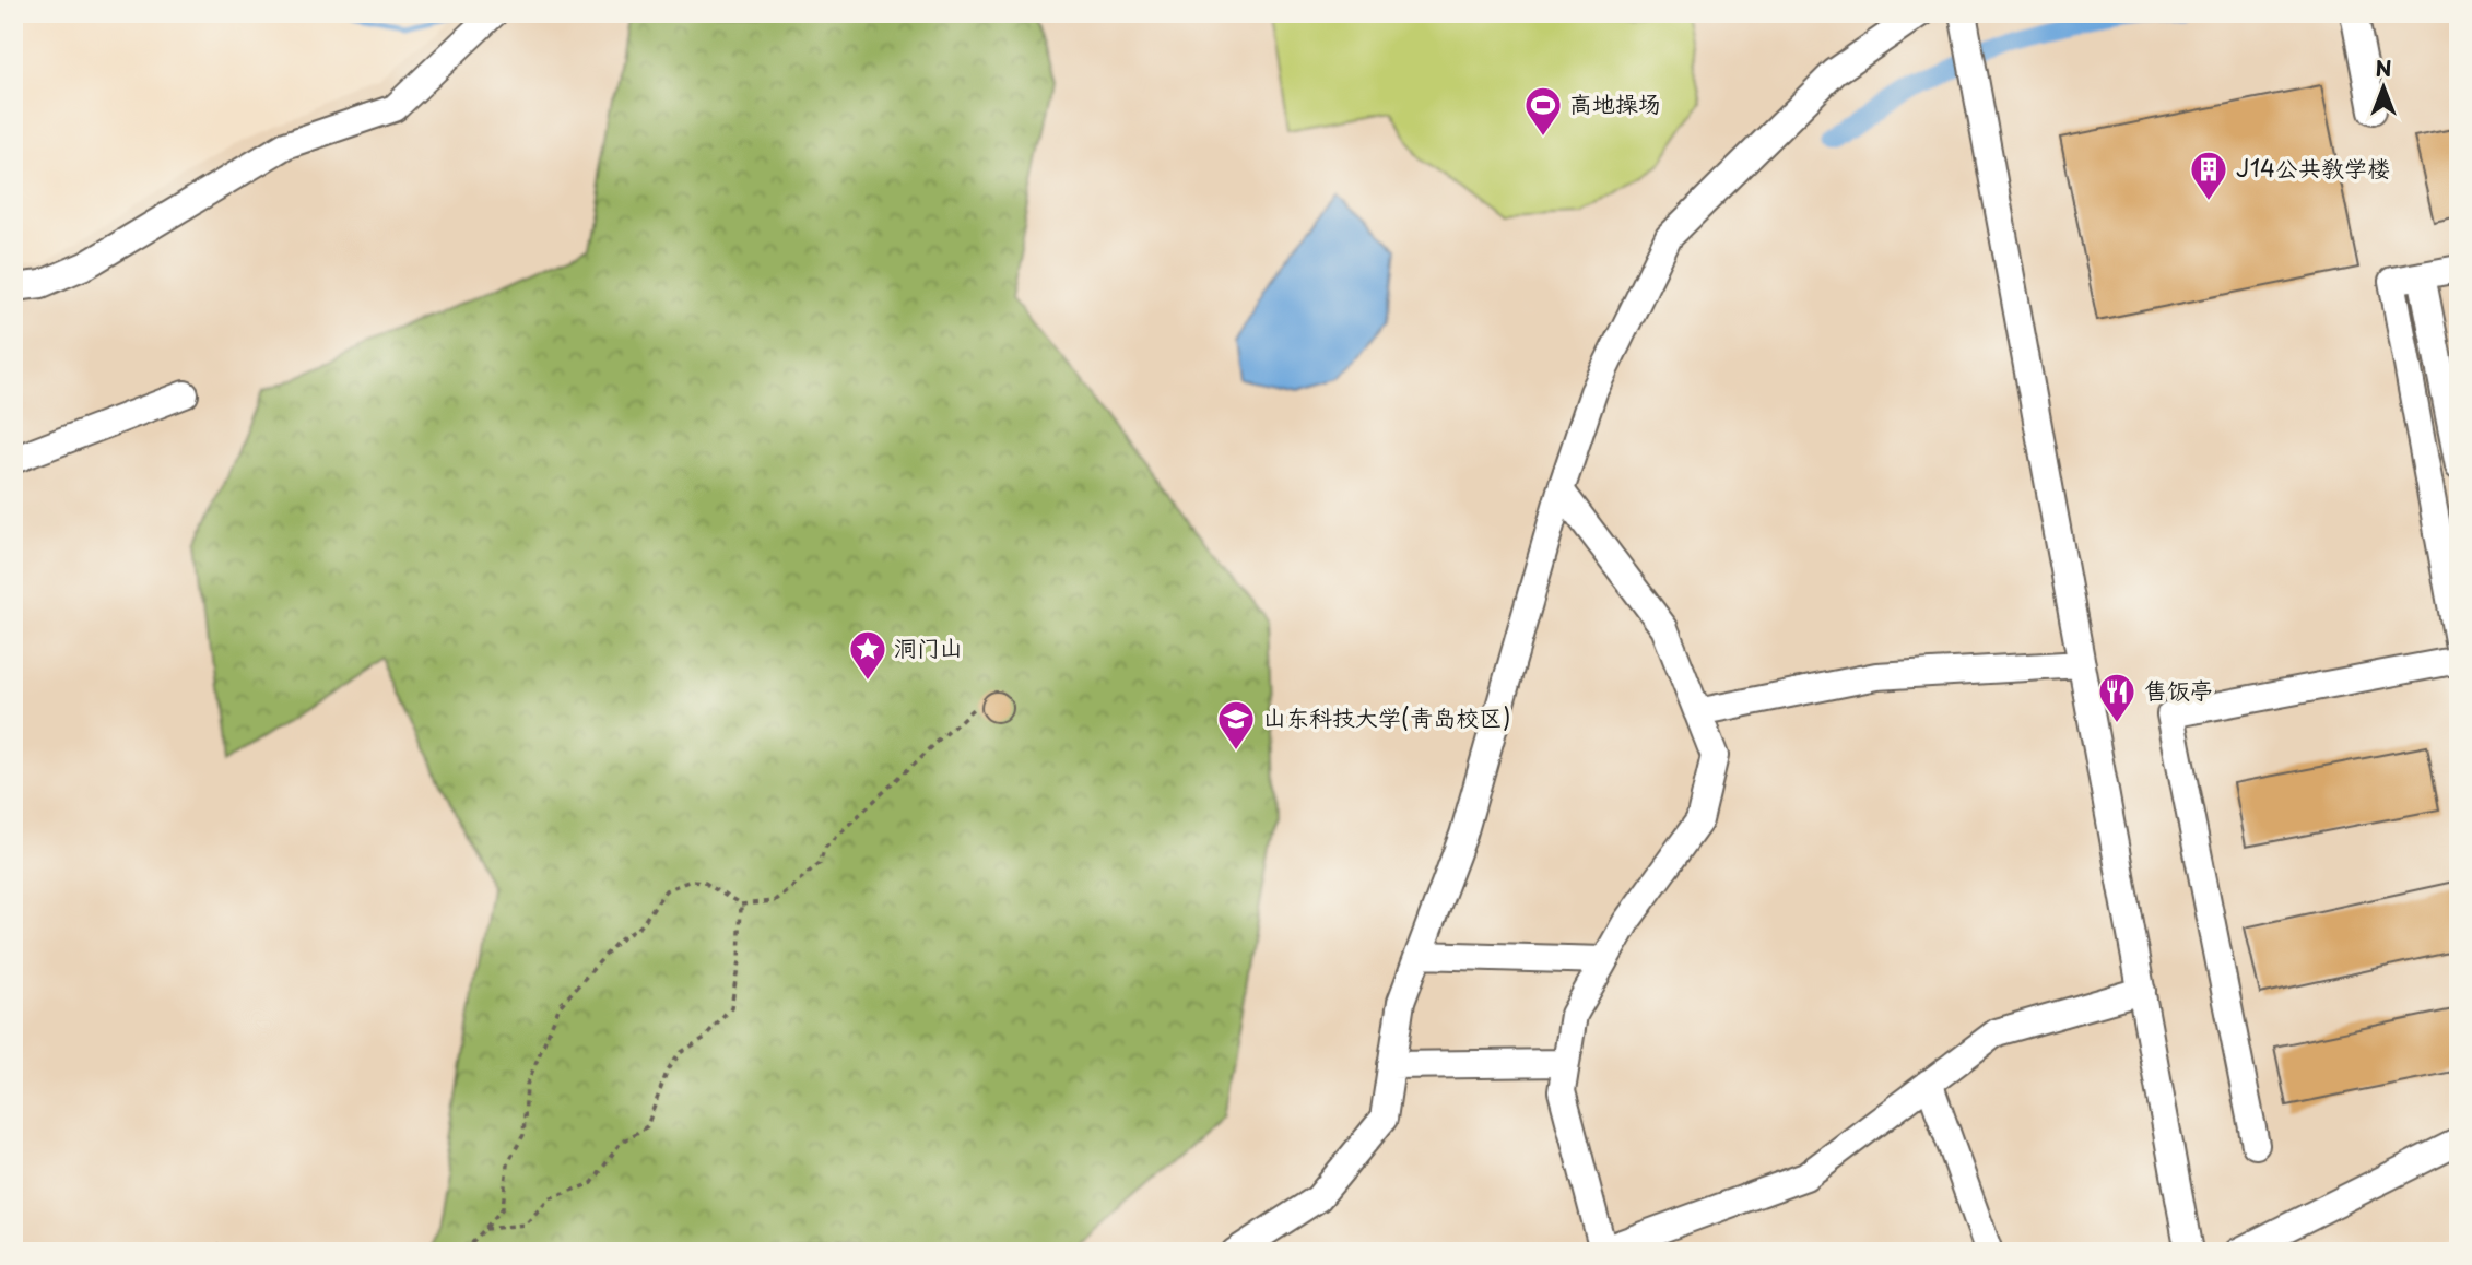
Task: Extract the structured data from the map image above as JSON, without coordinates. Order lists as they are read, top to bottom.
{
  "places": {
    "sports": ["高地操场"],
    "building": ["J14公共教学楼"],
    "place": ["洞门山"],
    "restaurant": ["售饭亭"],
    "school or university": ["山东科技大学(青岛校区)"]
  },
  "north": "top"
}
